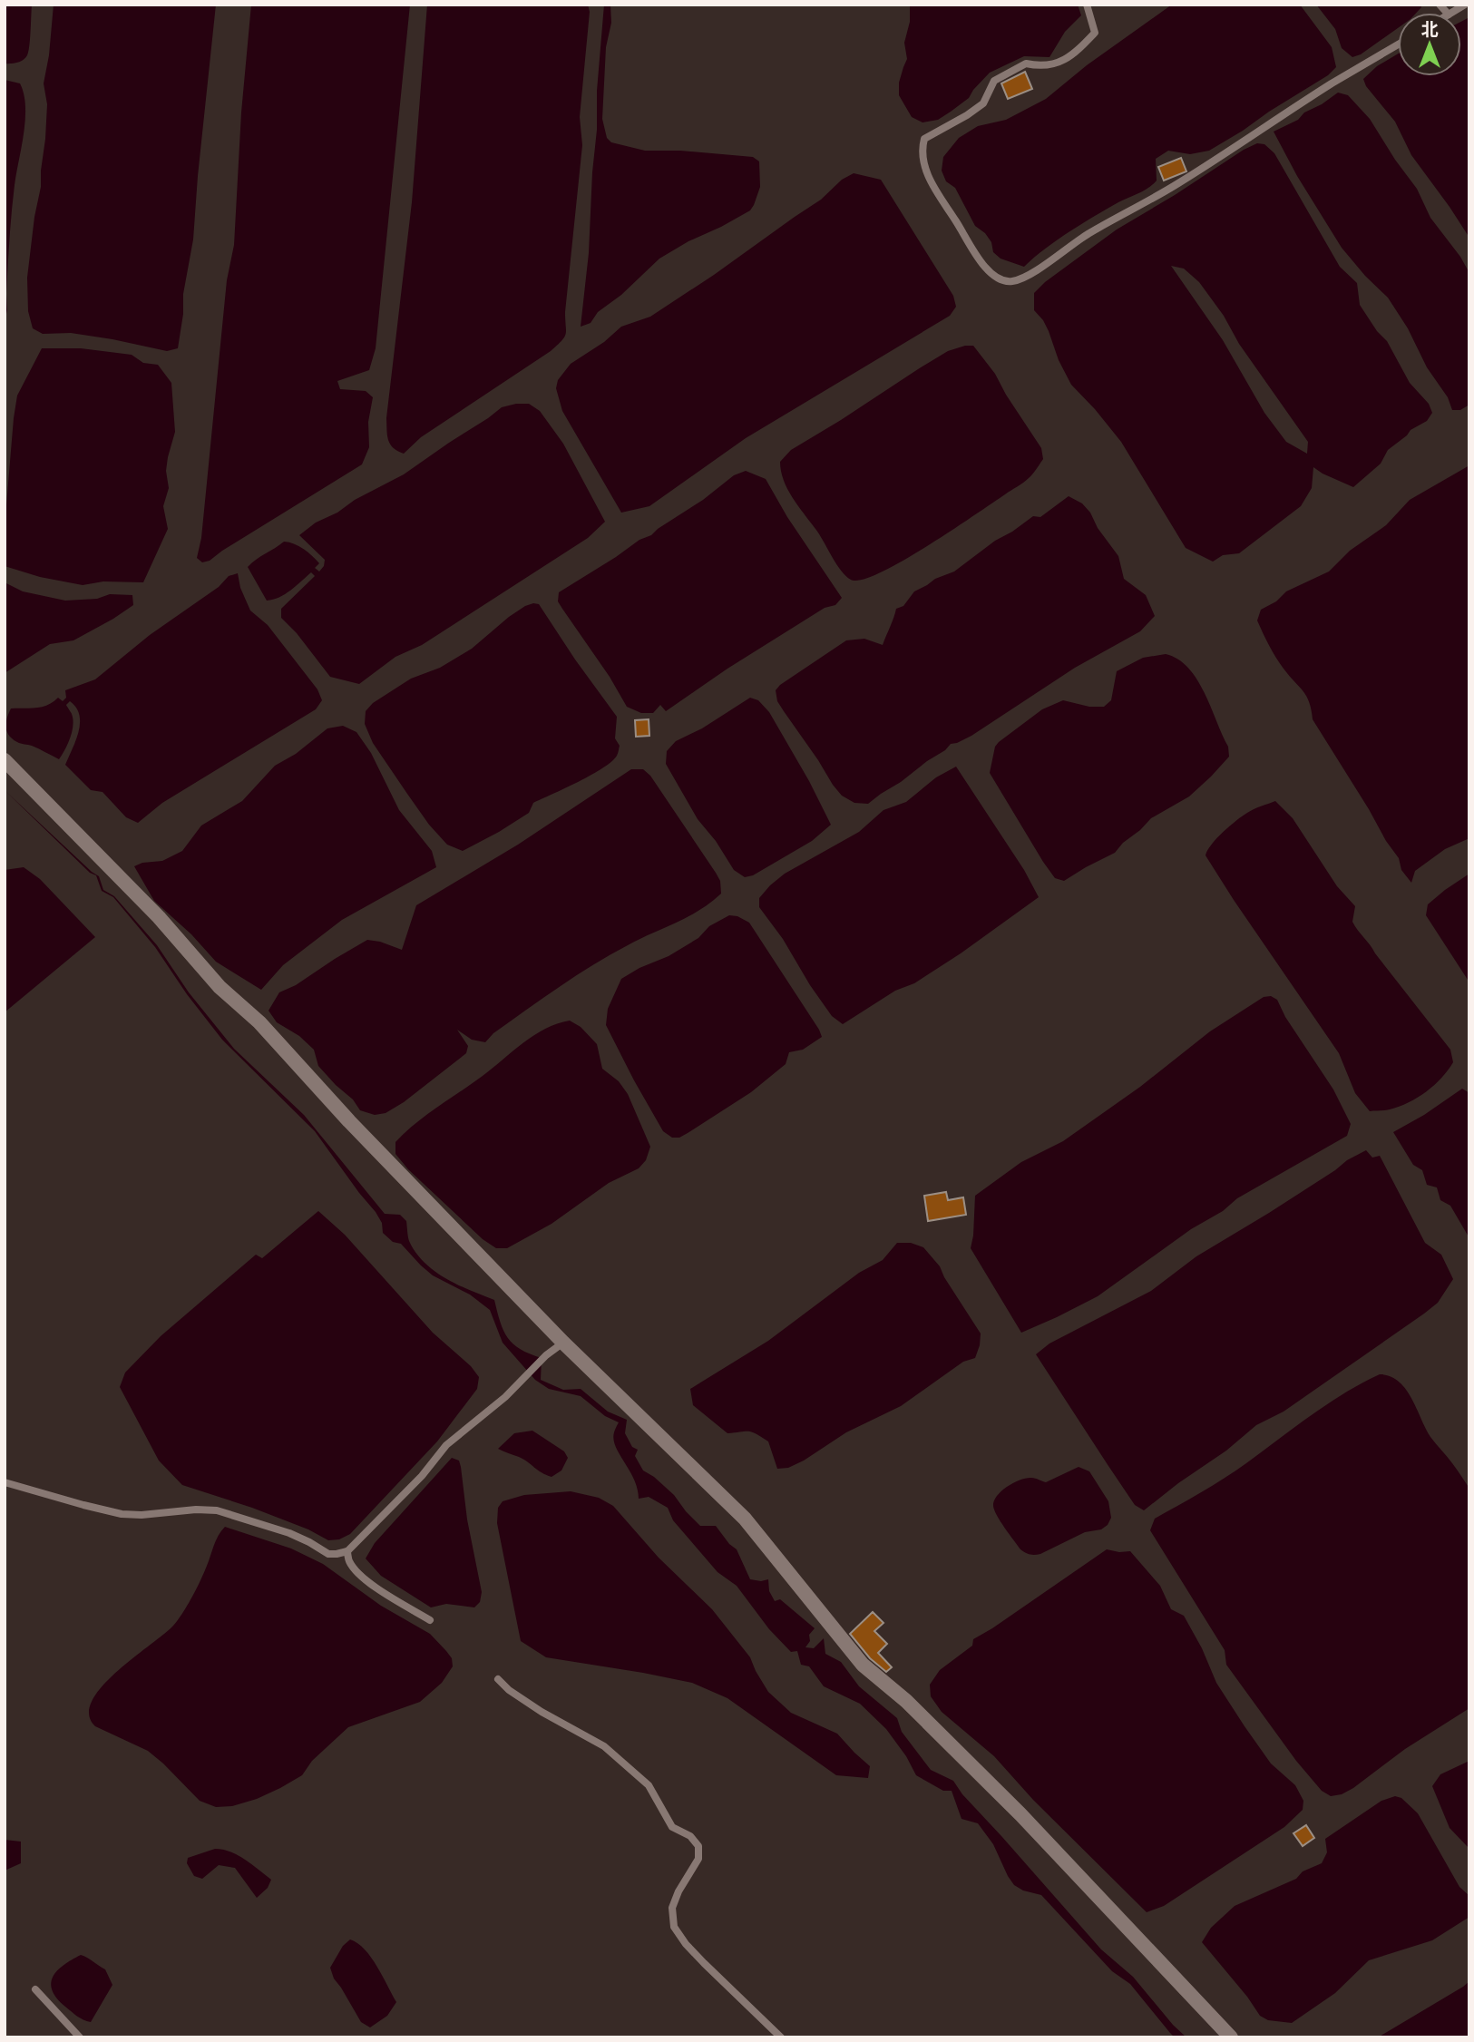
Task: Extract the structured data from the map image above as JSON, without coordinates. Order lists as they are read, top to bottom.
{
  "north": "top"
}
